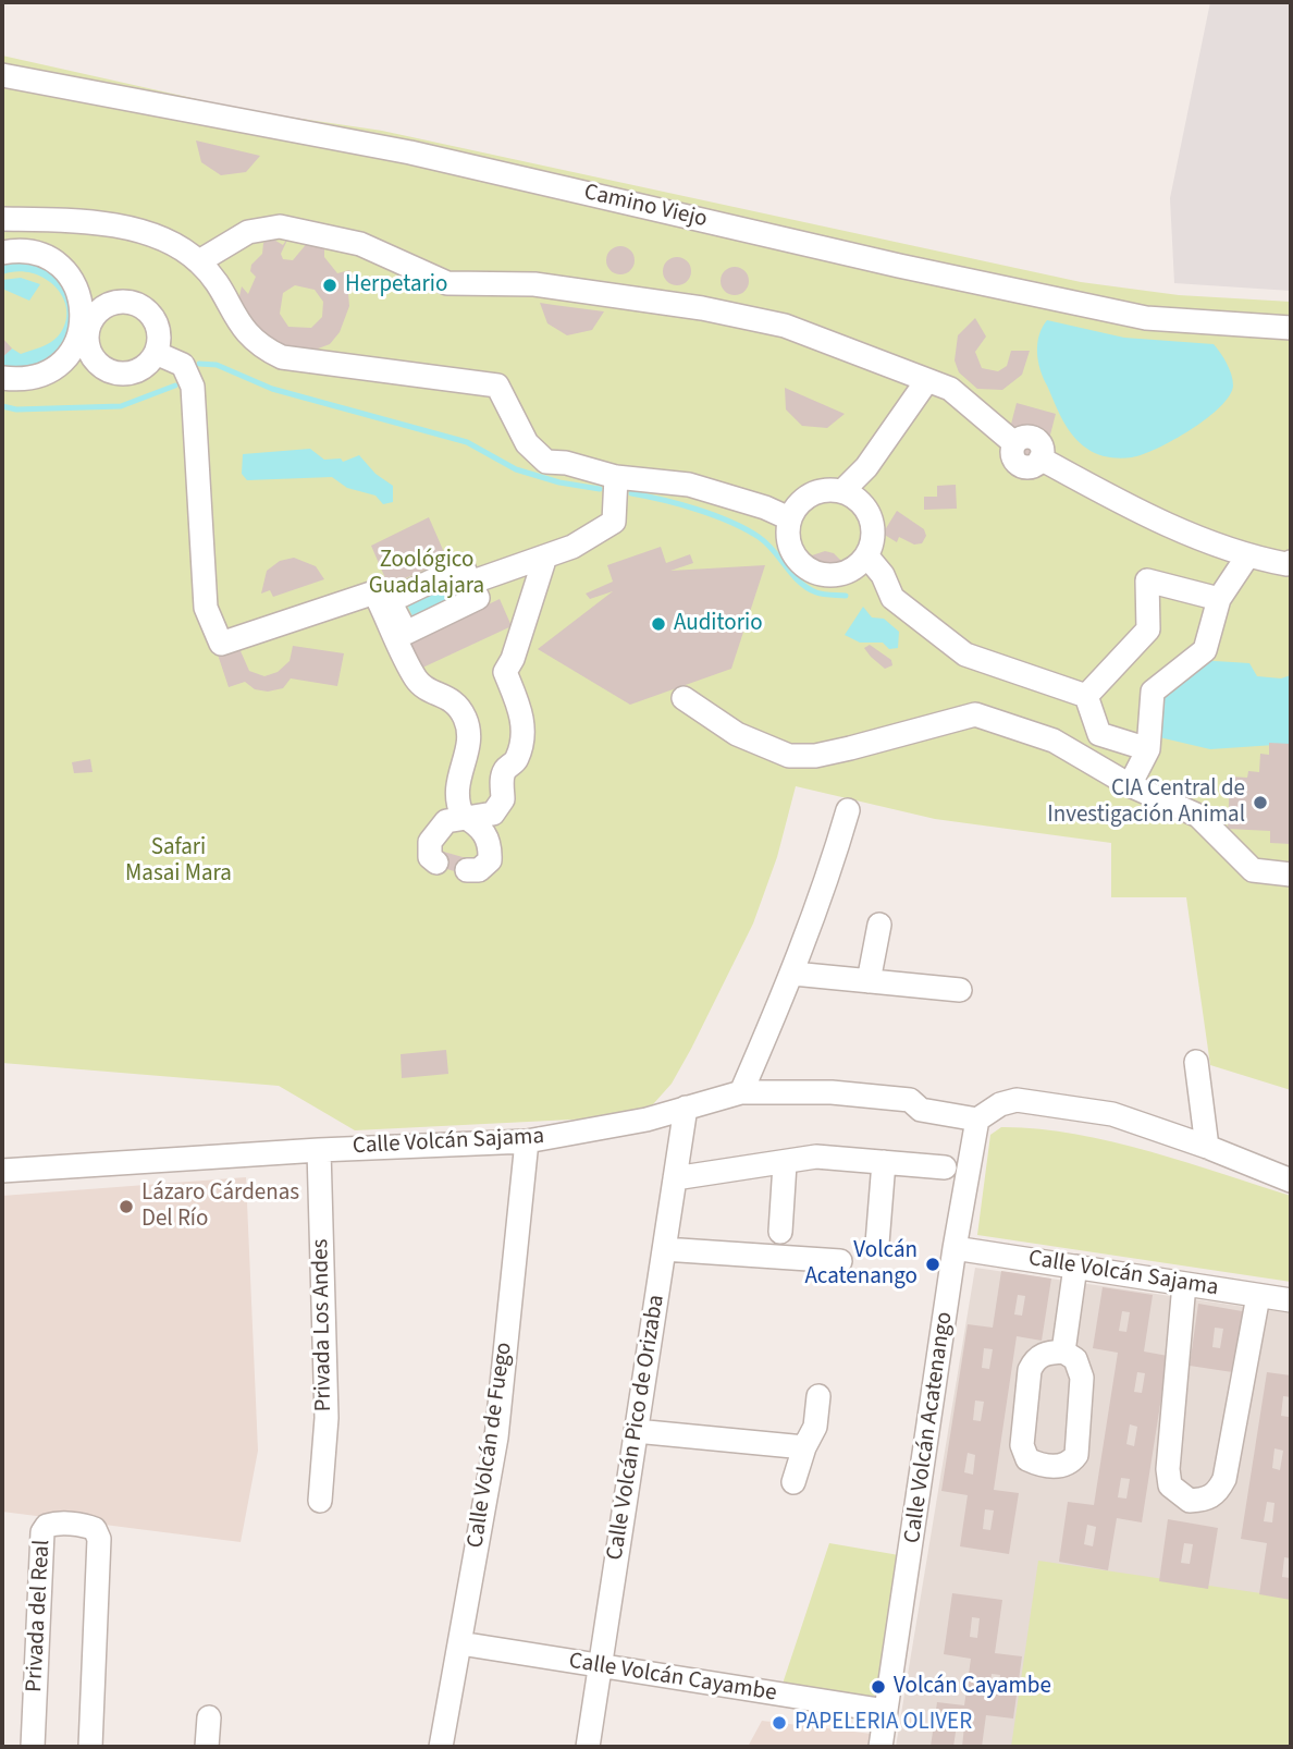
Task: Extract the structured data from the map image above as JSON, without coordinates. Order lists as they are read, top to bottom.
{
  "streets": {
    "street": [
      "Camino Viejo",
      "Calle Volcán Sajama",
      "Privada Los Andes",
      "Calle Volcán Pico de Orizaba",
      "Calle Volcán Acatenango",
      "Calle Volcán de Fuego",
      "Privada del Real",
      "Calle Volcán Cayambe"
    ]
  },
  "crossings": [
    ["Calle Volcán Sajama", "Privada Los Andes"],
    ["Calle Volcán Sajama", "Calle Volcán Pico de Orizaba"],
    ["Calle Volcán Sajama", "Calle Volcán Acatenango"],
    ["Calle Volcán Sajama", "Calle Volcán de Fuego"],
    ["Calle Volcán Pico de Orizaba", "Calle Volcán Cayambe"],
    ["Calle Volcán Acatenango", "Calle Volcán Cayambe"],
    ["Calle Volcán de Fuego", "Calle Volcán Cayambe"]
  ],
  "parks": ["Zoológico Guadalajara", "Safari Masai Mara"],
  "places": [
    "Herpetario",
    "Auditorio",
    "CIA Central de Investigación Animal",
    "Lázaro Cárdenas Del Río",
    "Volcán Acatenango",
    "Volcán Cayambe",
    "PAPELERIA OLIVER"
  ]
}
